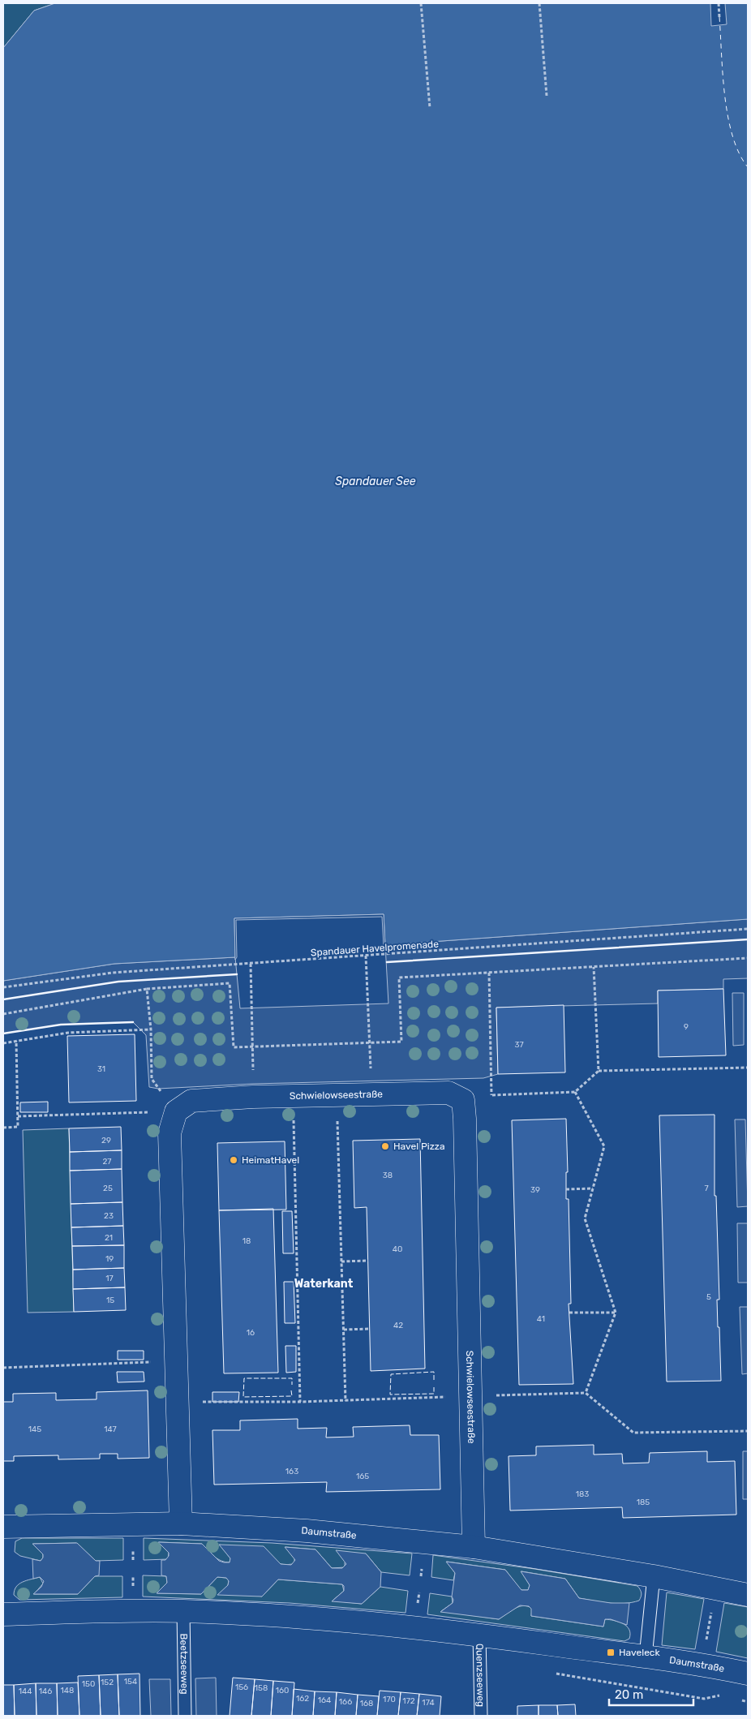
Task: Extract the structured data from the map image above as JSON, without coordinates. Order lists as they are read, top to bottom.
{
  "streets": {
    "main road": ["Schwielowseestraße", "Daumstraße"],
    "lane": ["Beetzseeweg", "Quenzseeweg"],
    "path": ["Spandauer Havelpromenade"]
  },
  "crossings": [
    ["Schwielowseestraße", "Daumstraße"],
    ["Daumstraße", "Beetzseeweg"],
    ["Daumstraße", "Quenzseeweg"]
  ],
  "districts": ["Waterkant"],
  "water": ["Spandauer See"],
  "places": {
    "other": ["Havel Pizza", "HeimatHavel"],
    "transit": ["Haveleck"]
  },
  "house_numbers": [
    "9",
    "37",
    "31",
    "29",
    "27",
    "38",
    "25",
    "7",
    "39",
    "23",
    "21",
    "18",
    "40",
    "19",
    "17",
    "5",
    "15",
    "41",
    "42",
    "16",
    "145",
    "147",
    "163",
    "165",
    "183",
    "185",
    "154",
    "152",
    "150",
    "156",
    "158",
    "148",
    "160",
    "144",
    "146",
    "162",
    "170",
    "164",
    "172",
    "166",
    "174",
    "168"
  ],
  "scale_bar": "20 m"
}
